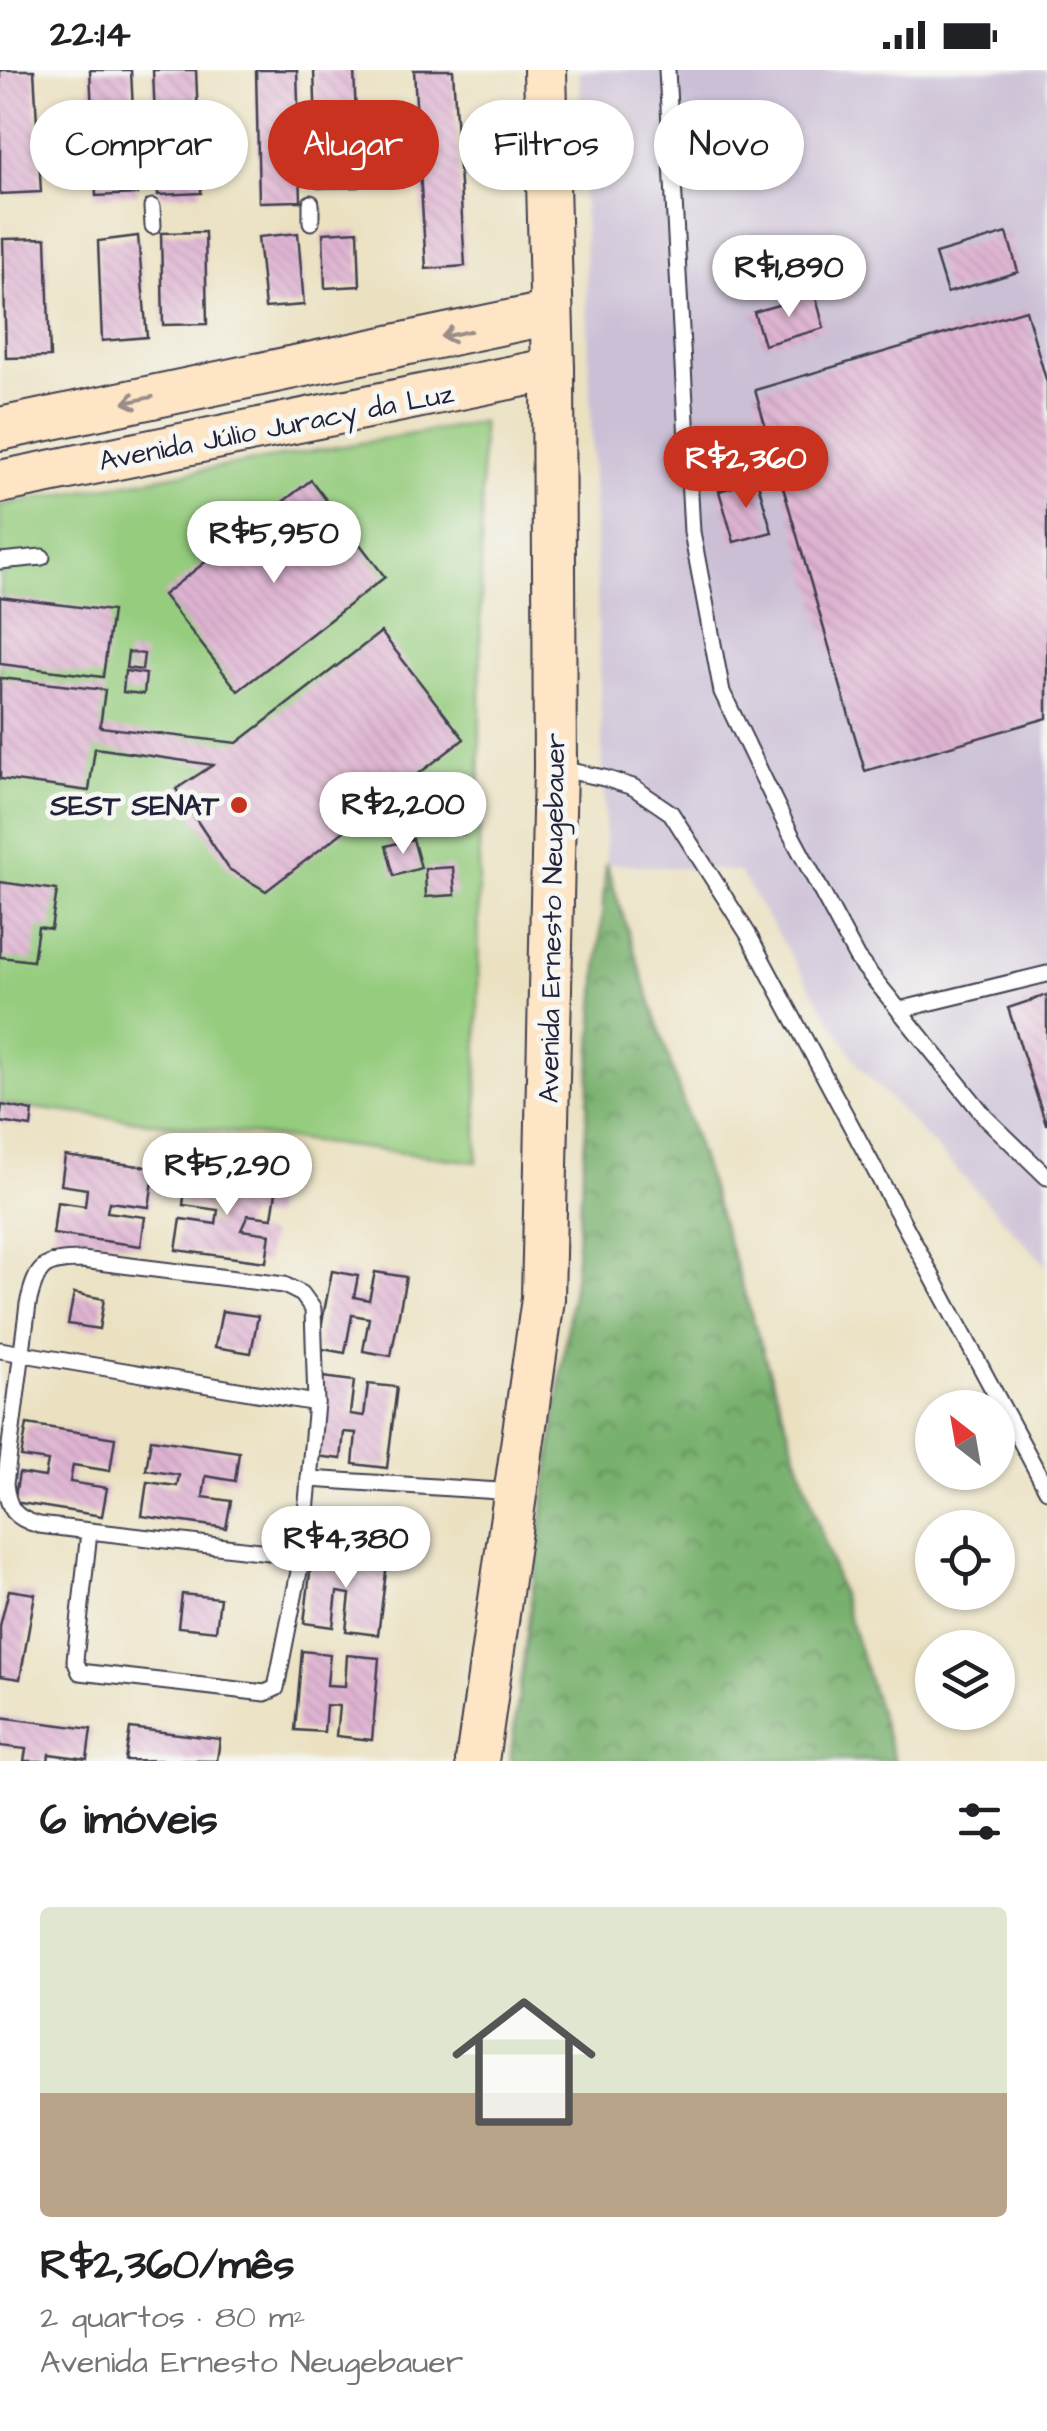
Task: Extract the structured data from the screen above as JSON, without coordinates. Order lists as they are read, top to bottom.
{
  "streets": {
    "main road": ["Avenida Júlio Juracy da Luz", "Avenida Ernesto Neugebauer"]
  },
  "crossings": [
    ["Avenida Júlio Juracy da Luz", "Avenida Ernesto Neugebauer"]
  ],
  "places": ["SEST SENAT"],
  "north": "top left",
  "page": {
    "status": "22:14",
    "chip": [
      "Comprar",
      "Alugar",
      "Filtros",
      "Novo"
    ],
    "price": [
      "R$1,890",
      "R$2,360",
      "R$5,950",
      "R$2,200",
      "R$5,290",
      "R$4,380"
    ],
    "heading": "6 imóveis",
    "list": [
      {
        "name": "R$2,360/mês",
        "note": "2 quartos · 80 m² · Avenida Ernesto Neugebauer"
      }
    ]
  }
}
